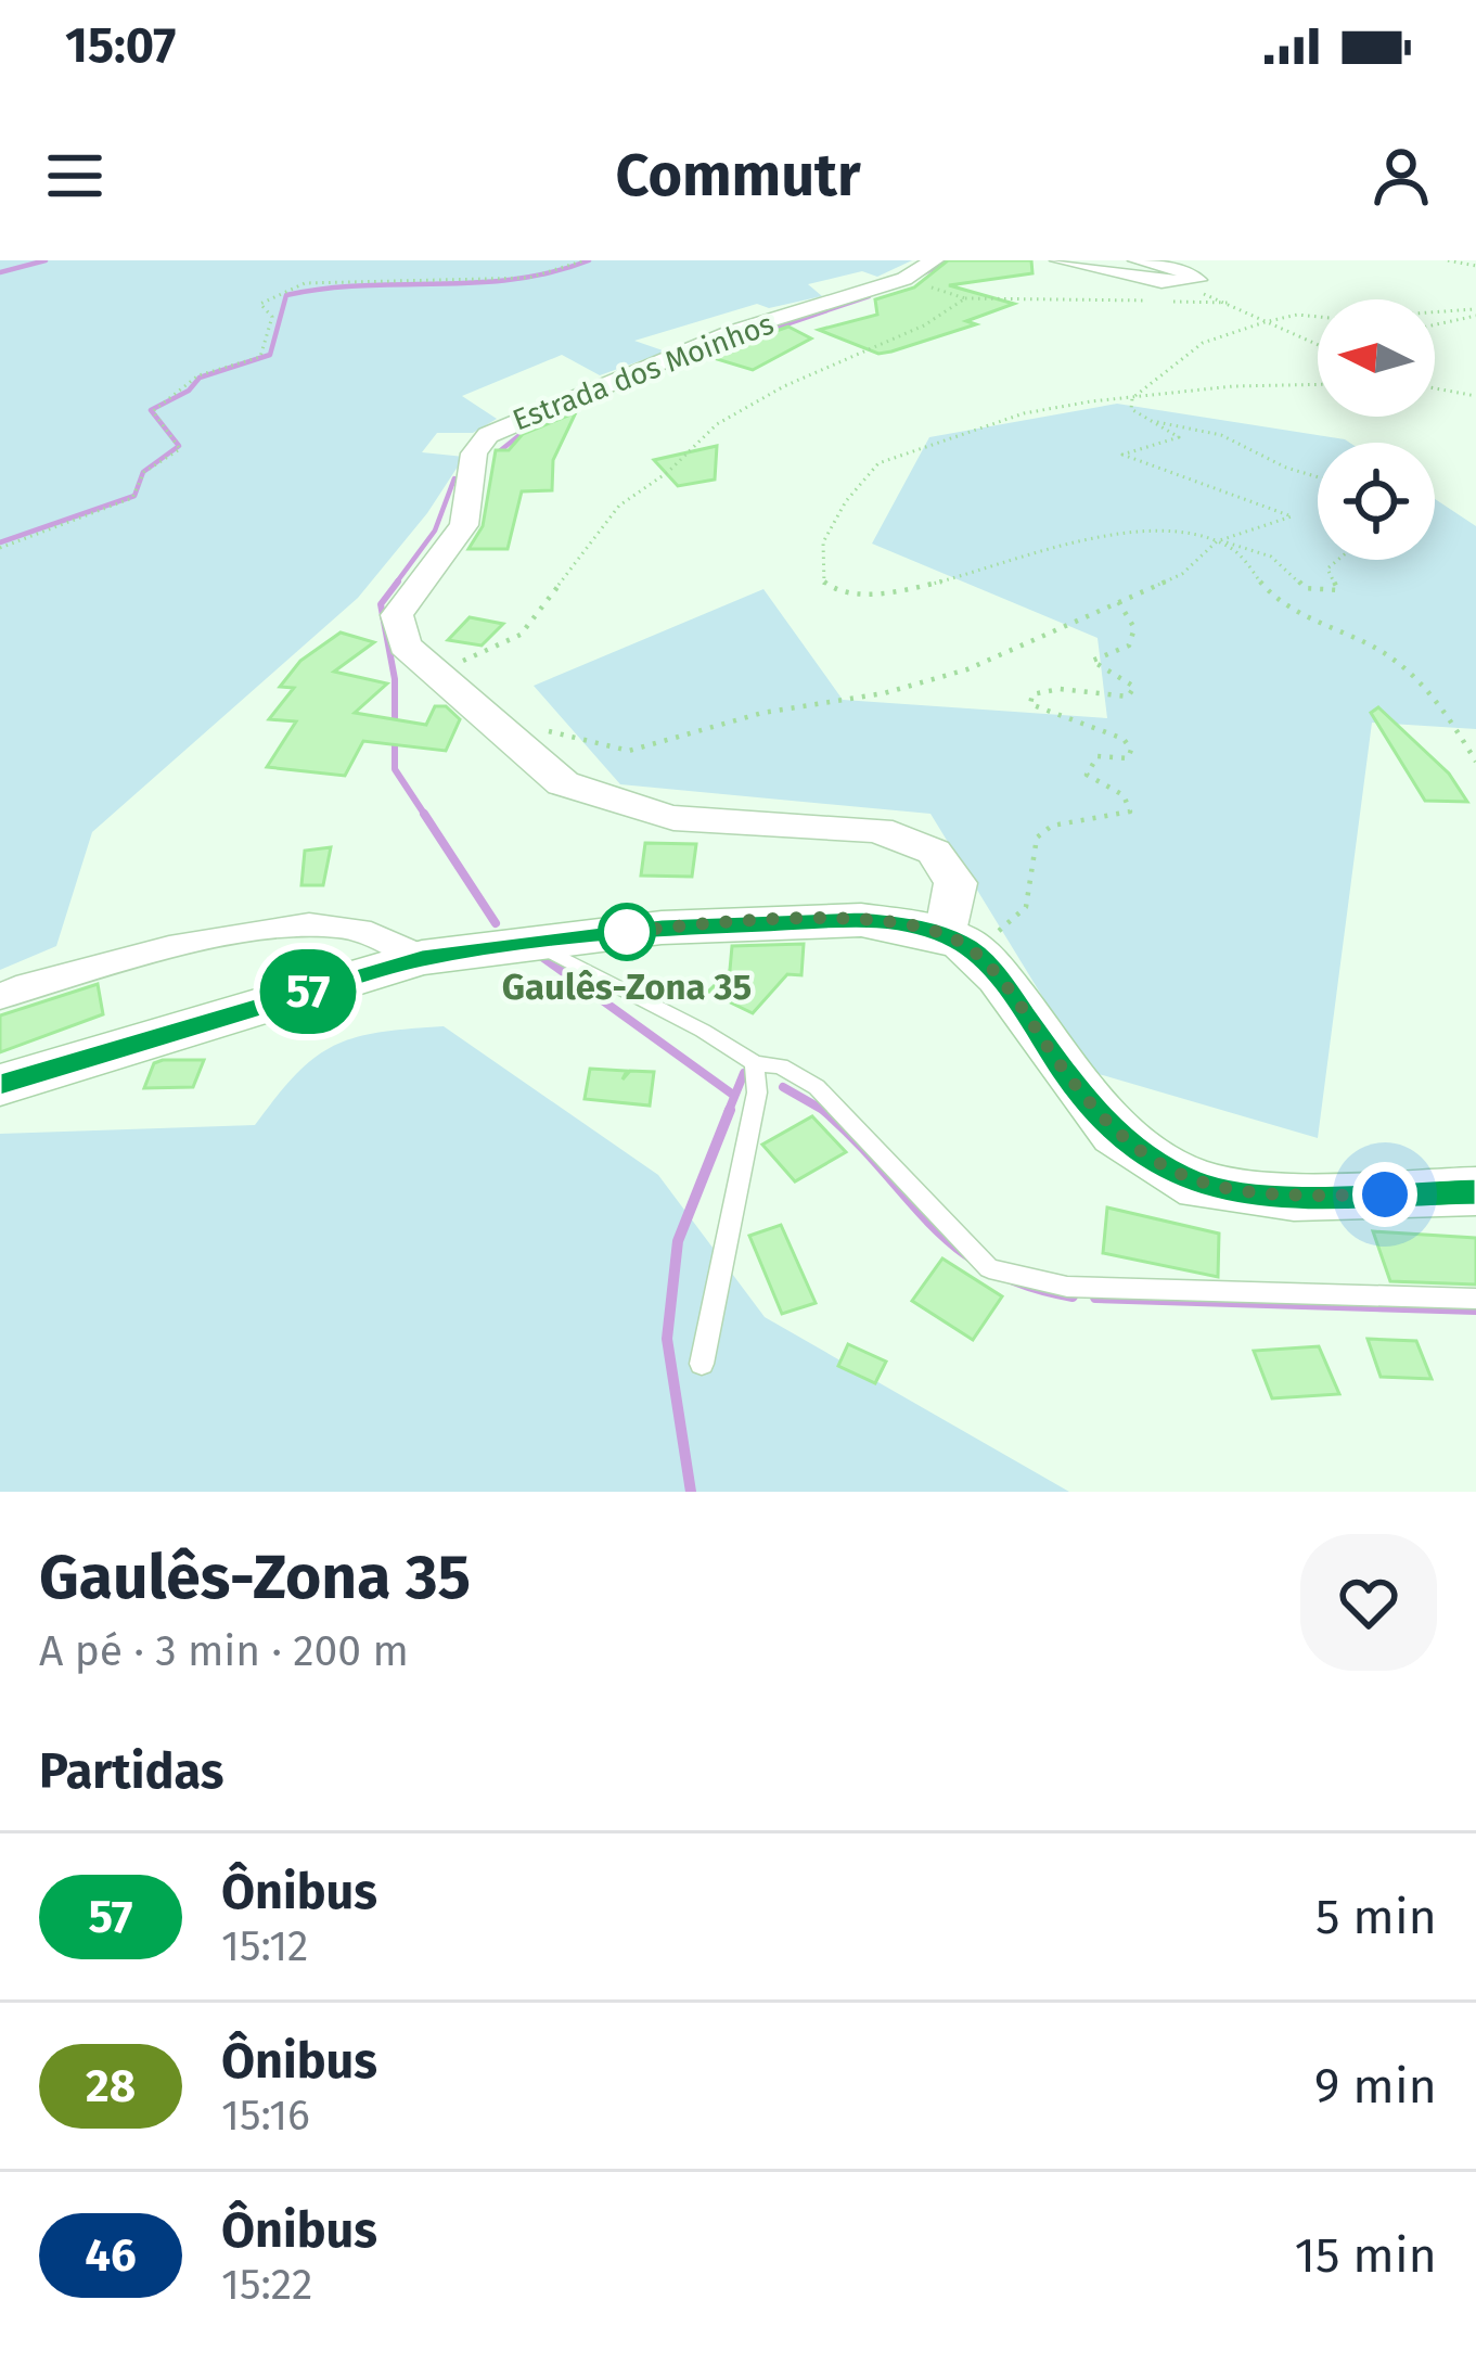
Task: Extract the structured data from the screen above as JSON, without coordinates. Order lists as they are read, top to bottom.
{
  "streets": {
    "street": ["Estrada dos Moinhos"]
  },
  "places": ["Gaulês-Zona 35"],
  "lines": ["bus line 57"],
  "north": "left",
  "page": {
    "status": "15:07",
    "header": "Commutr",
    "on_map": "57",
    "heading": [
      ["Gaulês-Zona 35", "A pé · 3 min · 200 m"],
      "Partidas"
    ],
    "list": [
      {
        "mark": "57",
        "name": "Ônibus",
        "note": "15:12",
        "value": "5 min"
      },
      {
        "mark": "28",
        "name": "Ônibus",
        "note": "15:16",
        "value": "9 min"
      },
      {
        "mark": "46",
        "name": "Ônibus",
        "note": "15:22",
        "value": "15 min"
      }
    ]
  }
}
